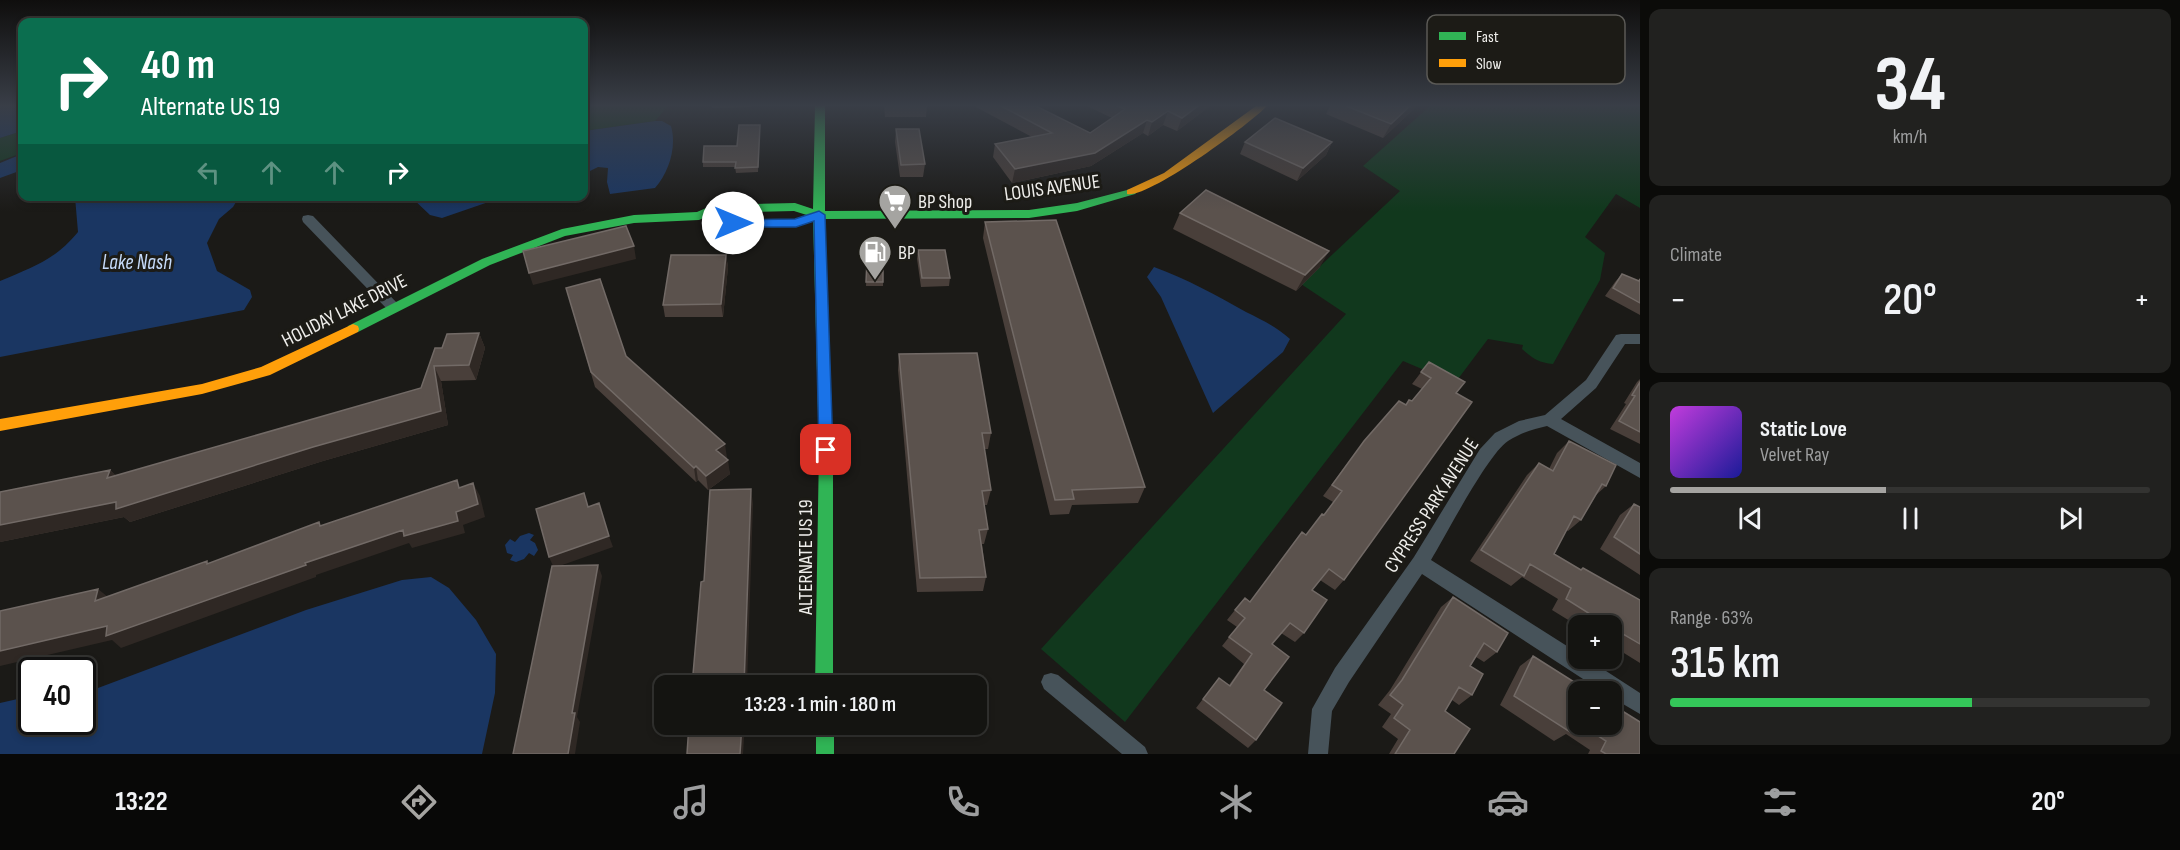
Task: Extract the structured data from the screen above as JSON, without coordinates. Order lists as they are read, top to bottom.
{
  "streets": {
    "street": [
      "LOUIS AVENUE",
      "HOLIDAY LAKE DRIVE",
      "CYPRESS PARK AVENUE",
      "ALTERNATE US 19"
    ]
  },
  "crossings": [
    ["LOUIS AVENUE", "HOLIDAY LAKE DRIVE"],
    ["LOUIS AVENUE", "ALTERNATE US 19"],
    ["HOLIDAY LAKE DRIVE", "ALTERNATE US 19"]
  ],
  "water": ["Lake Nash"],
  "places": {
    "supermarket": ["BP Shop"],
    "fuel station": ["BP"]
  },
  "legend": ["Fast", "Slow"],
  "page": {
    "tile": [
      ["34", "km/h"],
      "Climate",
      ["Range · 63%", "315 km"]
    ],
    "turn": ["40 m", "Alternate US 19"],
    "heat": ["−", "20°", "+"],
    "song": ["Static Love", "Velvet Ray"],
    "map_buttons": ["+", "−"],
    "limit": "40",
    "trip": "13:23 · 1 min · 180 m",
    "tabs": ["13:22", "20°"]
  }
}
